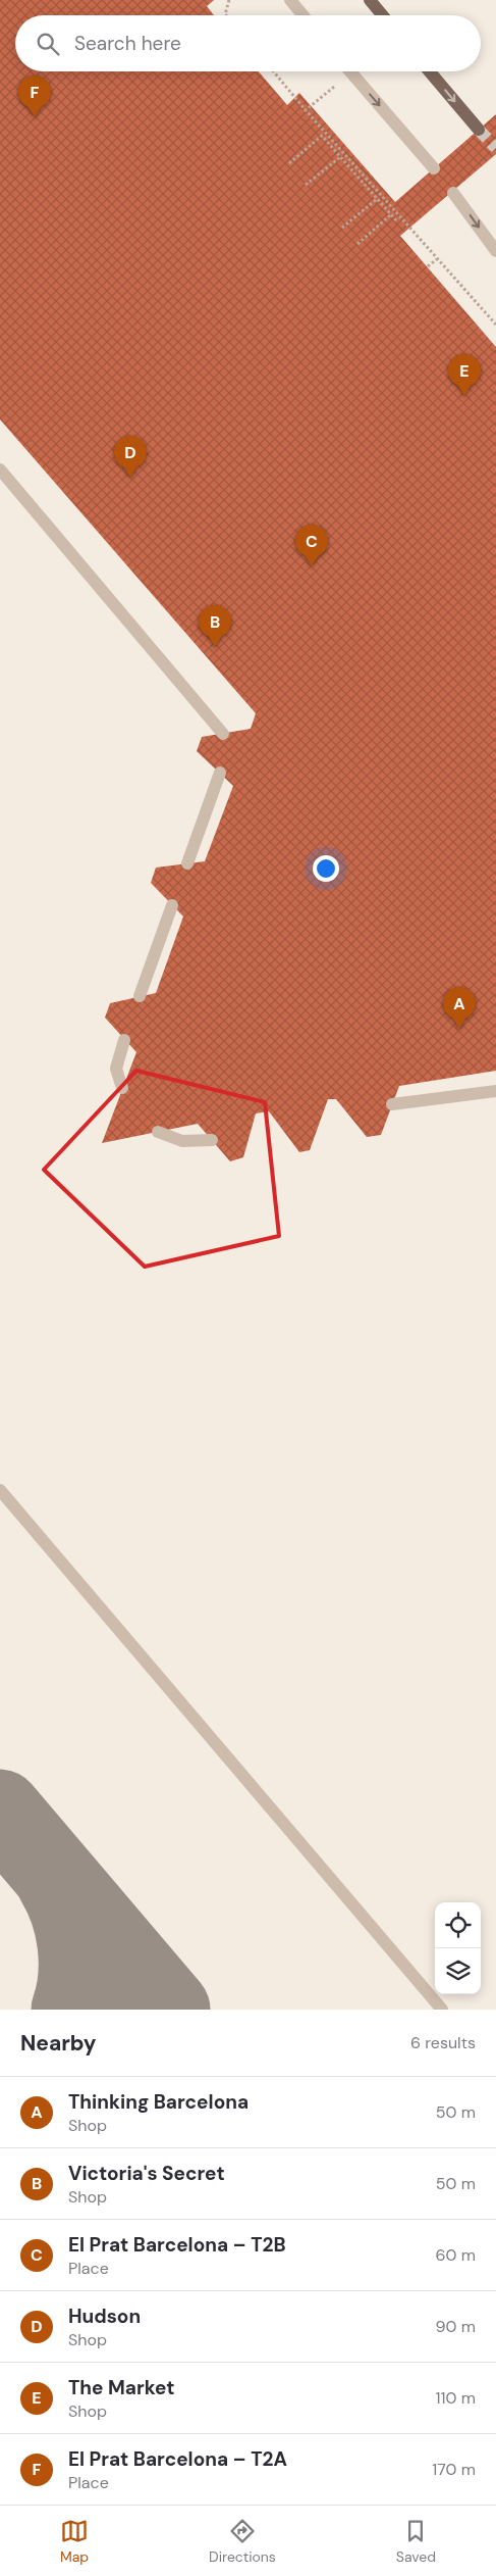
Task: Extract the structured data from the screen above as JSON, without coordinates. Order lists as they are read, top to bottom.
{
  "page": {
    "search": "Search here",
    "pins": [
      "F",
      "E",
      "D",
      "C",
      "B",
      "A"
    ],
    "heading": ["Nearby", "6 results"],
    "list": [
      {
        "mark": "A",
        "name": "Thinking Barcelona",
        "note": "Shop",
        "value": "50 m"
      },
      {
        "mark": "B",
        "name": "Victoria's Secret",
        "note": "Shop",
        "value": "50 m"
      },
      {
        "mark": "C",
        "name": "El Prat Barcelona – T2B",
        "note": "Place",
        "value": "60 m"
      },
      {
        "mark": "D",
        "name": "Hudson",
        "note": "Shop",
        "value": "90 m"
      },
      {
        "mark": "E",
        "name": "The Market",
        "note": "Shop",
        "value": "110 m"
      },
      {
        "mark": "F",
        "name": "El Prat Barcelona – T2A",
        "note": "Place",
        "value": "170 m"
      }
    ],
    "nav": ["Map", "Directions", "Saved"]
  }
}
